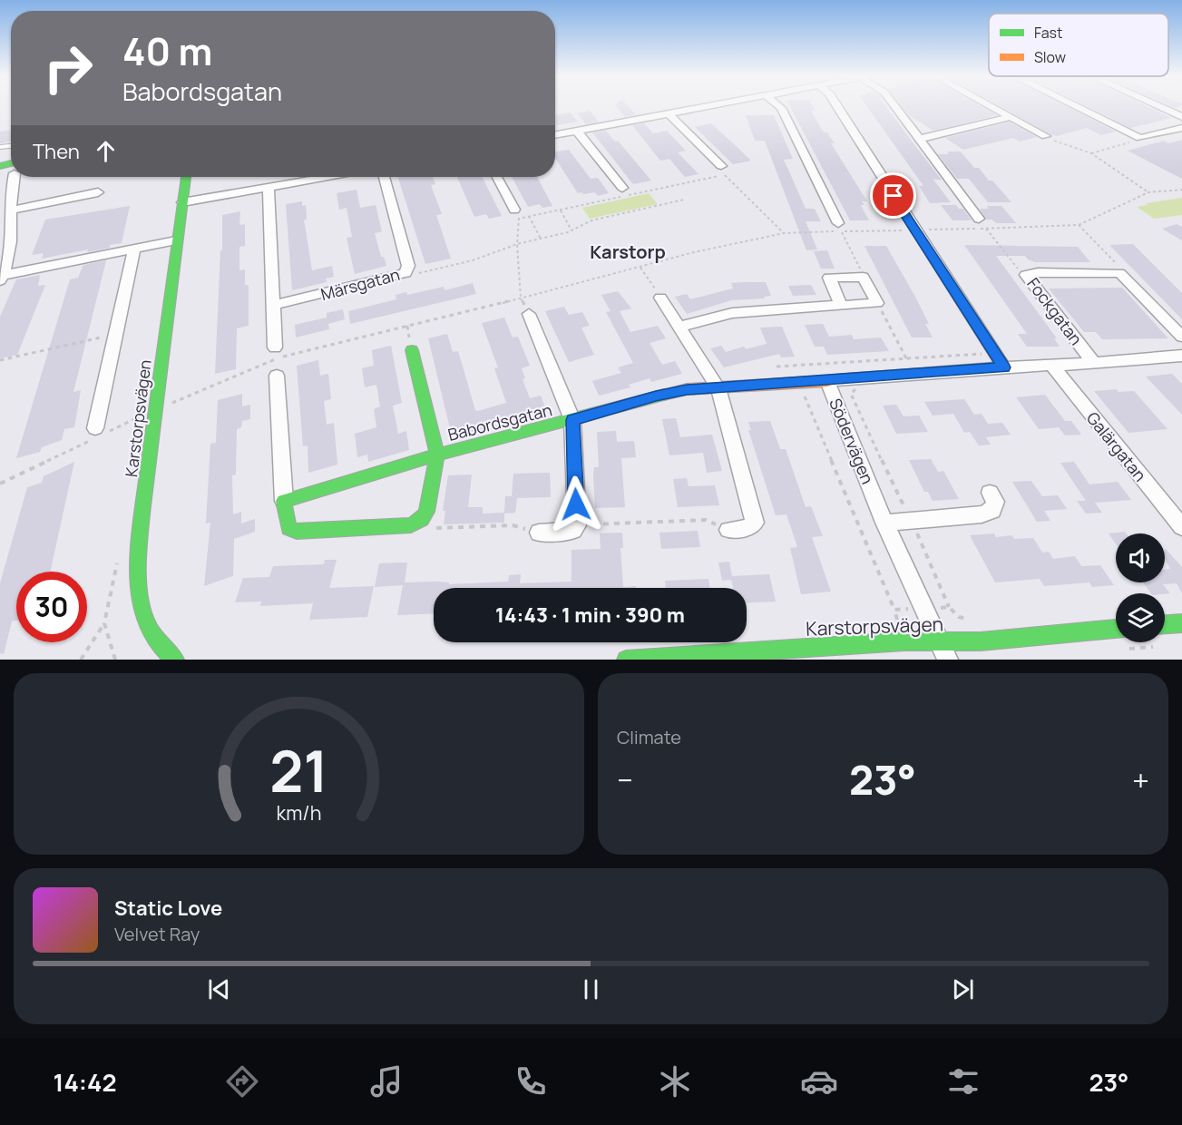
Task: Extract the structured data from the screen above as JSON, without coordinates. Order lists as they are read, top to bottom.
{
  "streets": {
    "street": [
      "Märsgatan",
      "Fockgatan",
      "Karstorpsvägen",
      "Babordsgatan",
      "Södervägen",
      "Galärgatan"
    ]
  },
  "crossings": [
    ["Fockgatan", "Södervägen"],
    ["Karstorpsvägen", "Södervägen"],
    ["Babordsgatan", "Södervägen"],
    ["Södervägen", "Galärgatan"]
  ],
  "districts": ["Karstorp"],
  "legend": ["Fast", "Slow"],
  "page": {
    "turn": ["40 m", "Babordsgatan"],
    "then": "Then",
    "limit": "30",
    "trip": "14:43 · 1 min · 390 m",
    "tile": "Climate",
    "heat": ["−", "23°", "+"],
    "song": ["Static Love", "Velvet Ray"],
    "tabs": ["14:42", "23°"],
    "gauge": ["21", "km/h"]
  }
}
